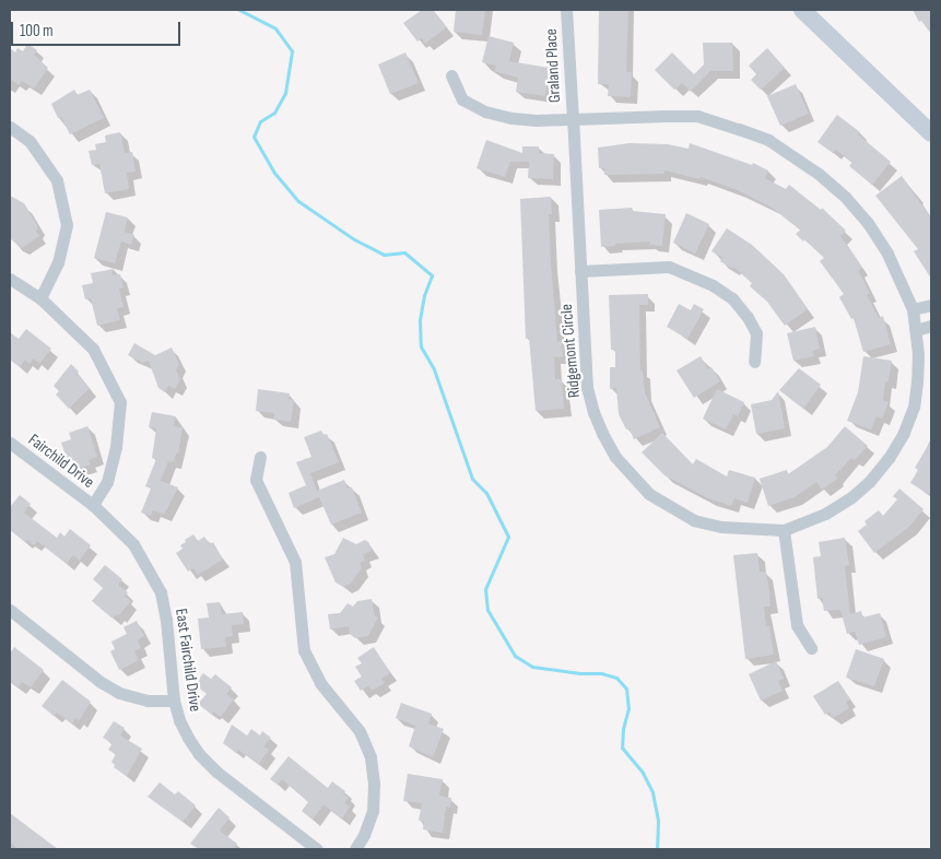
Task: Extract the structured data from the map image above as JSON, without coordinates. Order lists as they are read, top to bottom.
{
  "streets": {
    "street": [
      "Graland Place",
      "Ridgemont Circle",
      "Fairchild Drive",
      "East Fairchild Drive"
    ]
  },
  "crossings": [
    ["Graland Place", "Ridgemont Circle"],
    ["Fairchild Drive", "East Fairchild Drive"]
  ],
  "scale_bar": "100 m"
}
